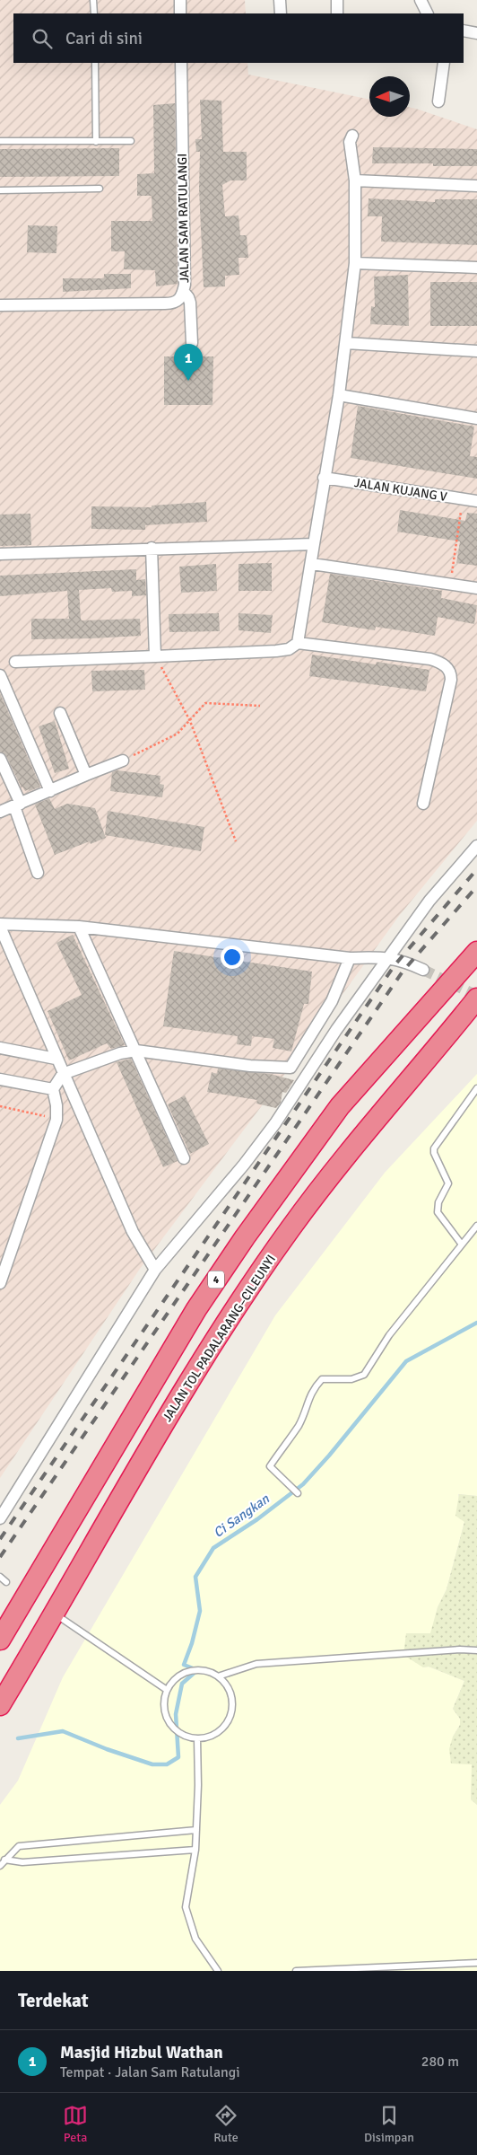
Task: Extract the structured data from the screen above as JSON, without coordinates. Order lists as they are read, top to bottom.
{
  "streets": {
    "highway": ["4", "JALAN TOL PADALARANG–CILEUNYI"],
    "street": ["JALAN SAM RATULANGI", "JALAN KUJANG V"]
  },
  "water": ["Ci Sangkan"],
  "north": "left",
  "page": {
    "search": "Cari di sini",
    "pins": "1",
    "heading": "Terdekat",
    "list": [
      {
        "mark": "1",
        "name": "Masjid Hizbul Wathan",
        "note": "Tempat · Jalan Sam Ratulangi",
        "value": "280 m"
      }
    ],
    "nav": ["Peta", "Rute", "Disimpan"]
  }
}
